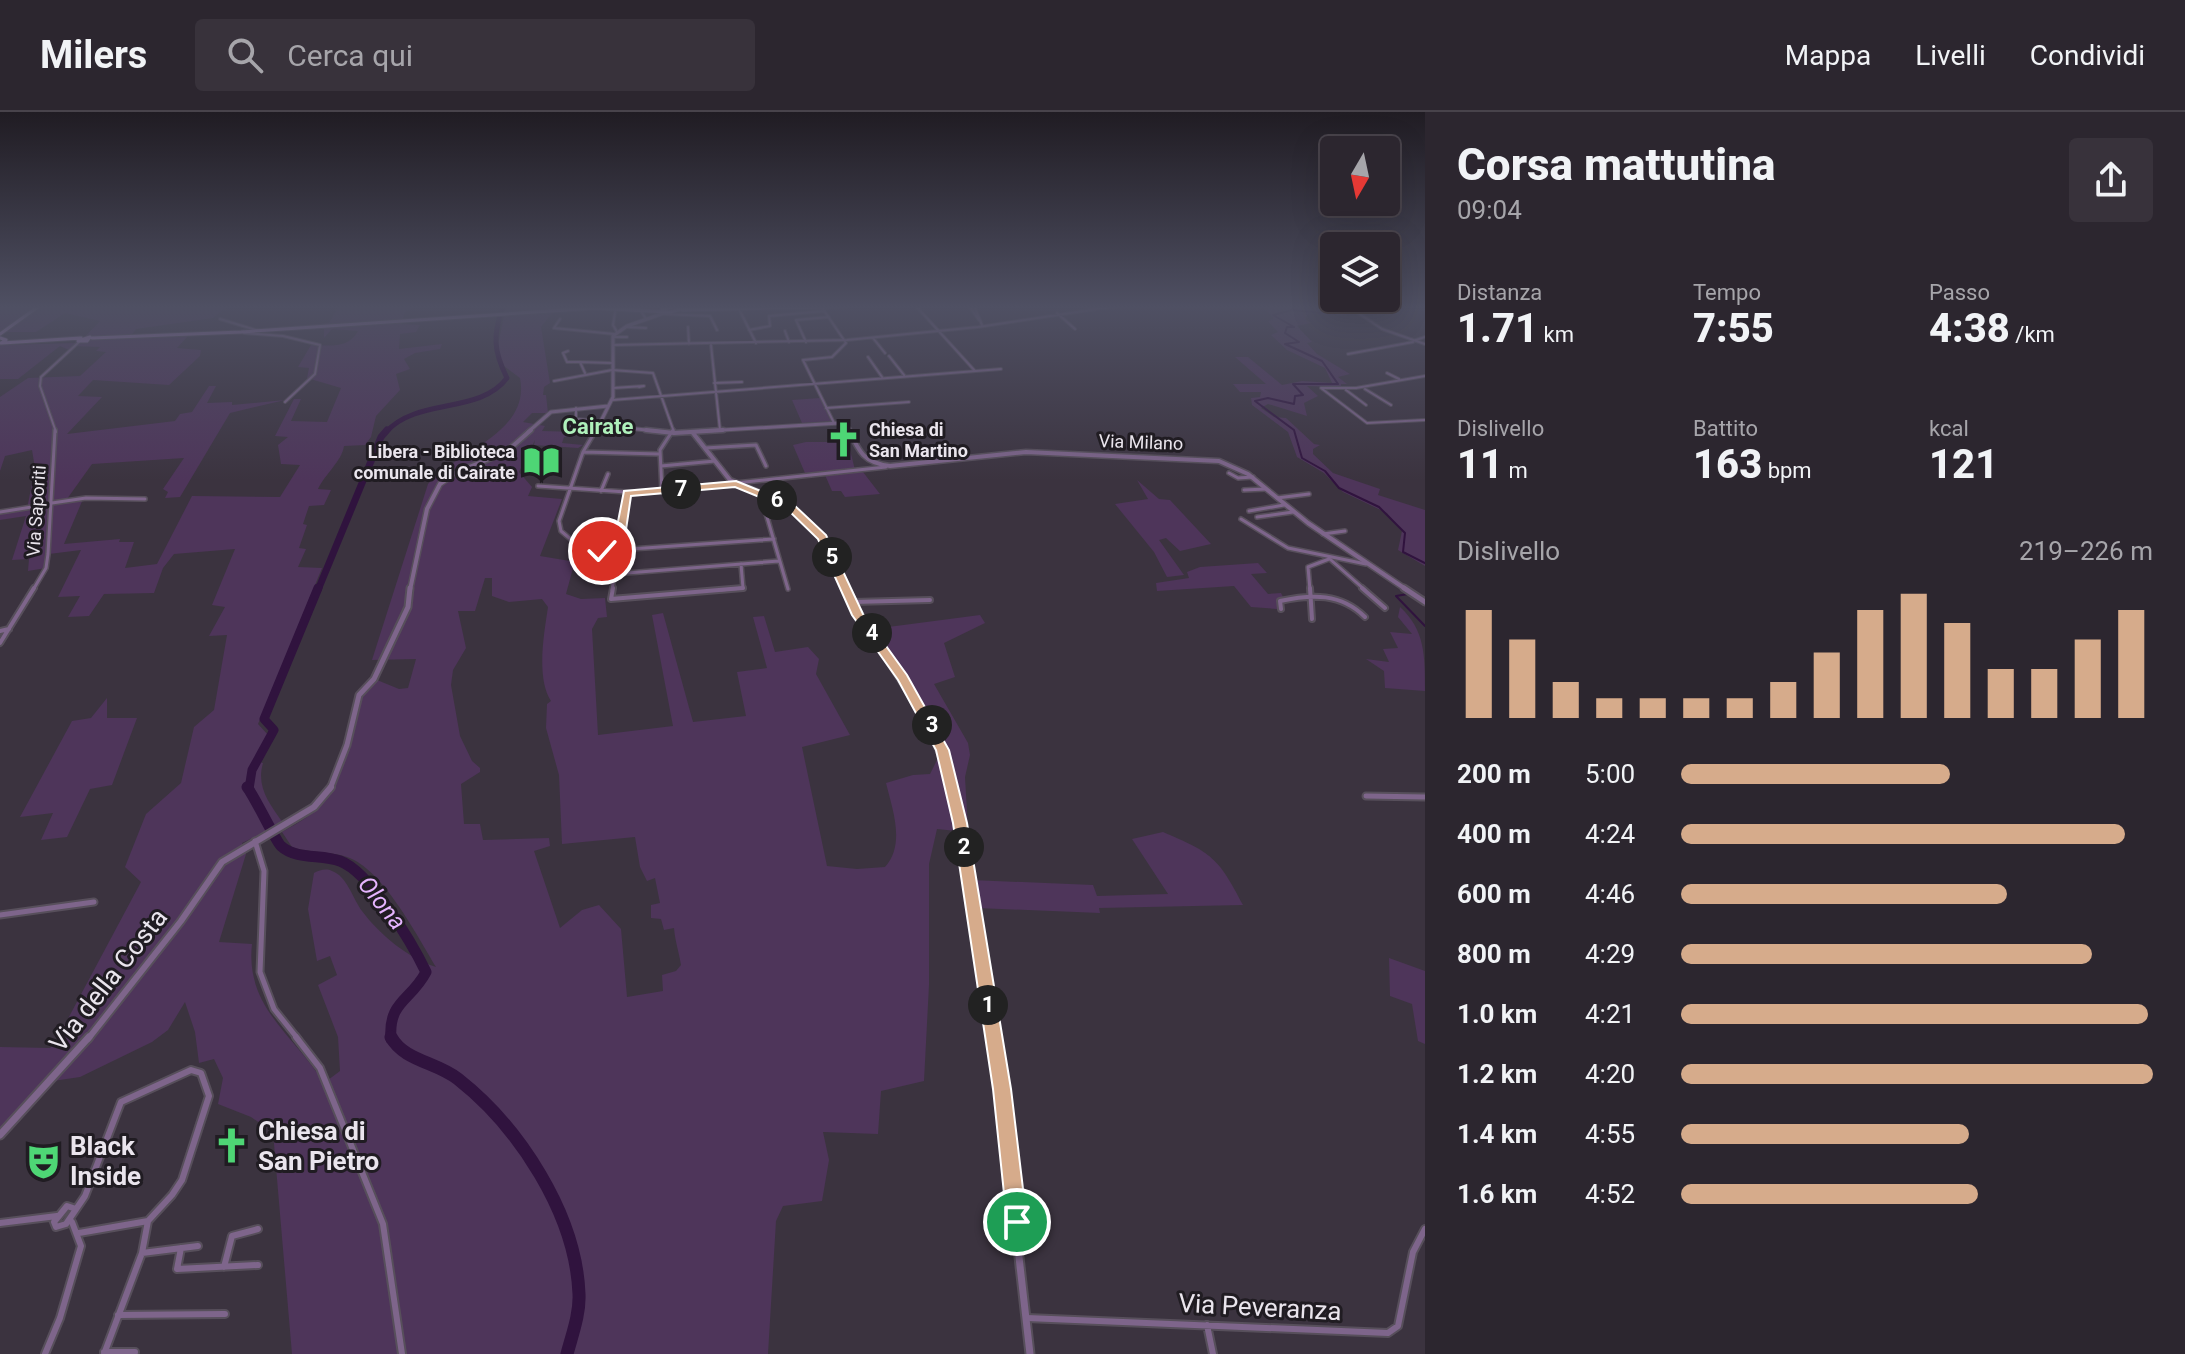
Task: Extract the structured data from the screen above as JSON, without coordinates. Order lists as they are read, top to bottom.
{
  "streets": {
    "street": [
      "Via Milano",
      "Via Saporiti",
      "Via della Costa",
      "Via Peveranza"
    ]
  },
  "districts": ["Cairate"],
  "water": ["Olona"],
  "places": {
    "church": ["Chiesa di San Martino", "Chiesa di San Pietro"],
    "library": ["Libera - Biblioteca comunale di Cairate"],
    "theatre": ["Black Inside"]
  },
  "north": "bottom",
  "page": {
    "header": "Milers",
    "search": "Cerca qui",
    "nav": ["Mappa", "Livelli", "Condividi"],
    "heading": ["Corsa mattutina", "09:04"],
    "stats": [
      ["Distanza", "1.71 km"],
      ["Tempo", "7:55"],
      ["Passo", "4:38 /km"],
      ["Dislivello", "11 m"],
      ["Battito", "163 bpm"],
      ["kcal", "121"]
    ],
    "pins": [
      "7",
      "6",
      "5",
      "4",
      "3",
      "2",
      "1"
    ],
    "chart": ["Dislivello", "219–226 m"],
    "list": [
      {
        "name": "200 m",
        "note": "5:00"
      },
      {
        "name": "400 m",
        "note": "4:24"
      },
      {
        "name": "600 m",
        "note": "4:46"
      },
      {
        "name": "800 m",
        "note": "4:29"
      },
      {
        "name": "1.0 km",
        "note": "4:21"
      },
      {
        "name": "1.2 km",
        "note": "4:20"
      },
      {
        "name": "1.4 km",
        "note": "4:55"
      },
      {
        "name": "1.6 km",
        "note": "4:52"
      }
    ]
  }
}
